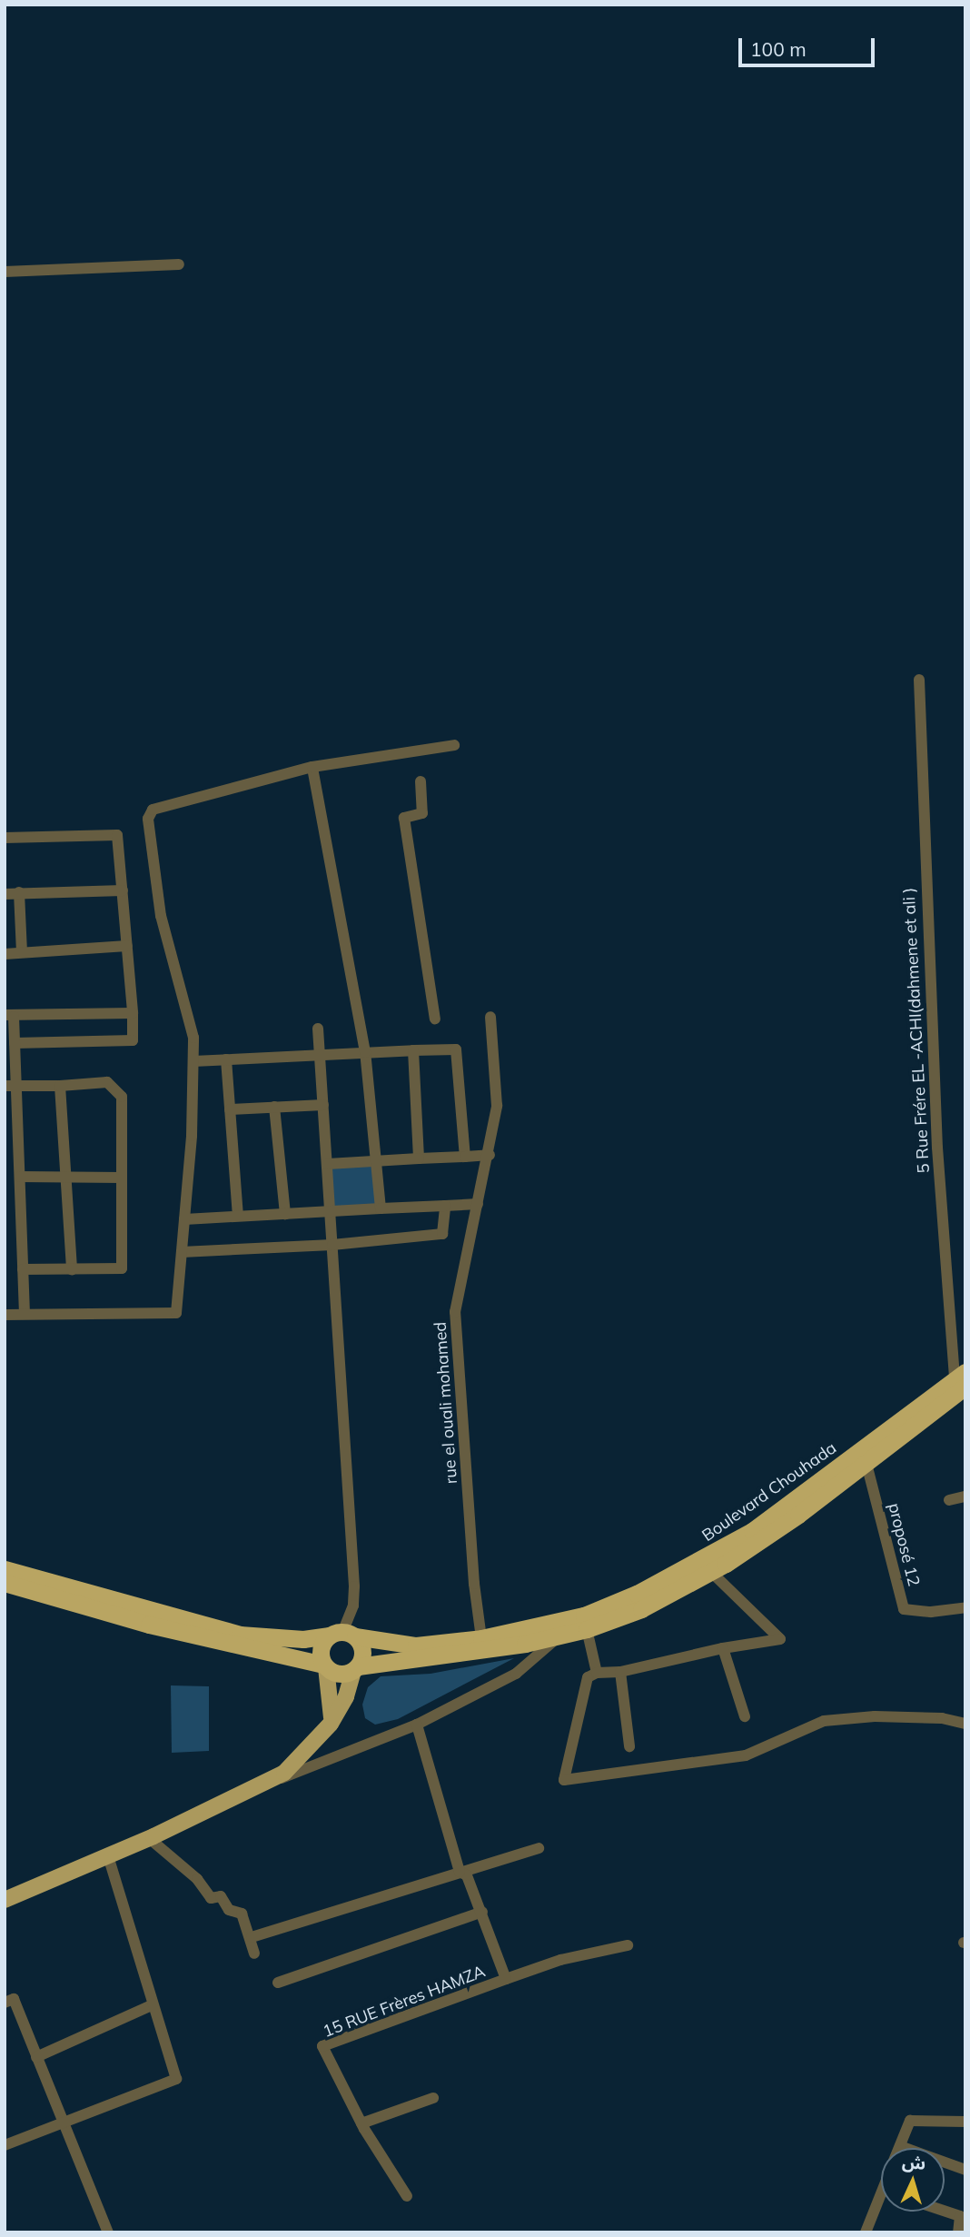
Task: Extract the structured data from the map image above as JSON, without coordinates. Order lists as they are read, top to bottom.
{
  "streets": {
    "highway": ["Boulevard Chouhada"],
    "street": [
      "5 Rue Frére EL -ACHI(dahmene et ali )",
      "rue el ouali mohamed",
      "proposé 12",
      "15 RUE Frères HAMZA"
    ]
  },
  "crossings": [
    ["5 Rue Frére EL -ACHI(dahmene et ali )", "Boulevard Chouhada"],
    ["rue el ouali mohamed", "Boulevard Chouhada"]
  ],
  "scale_bar": "100 m",
  "north": "top"
}
